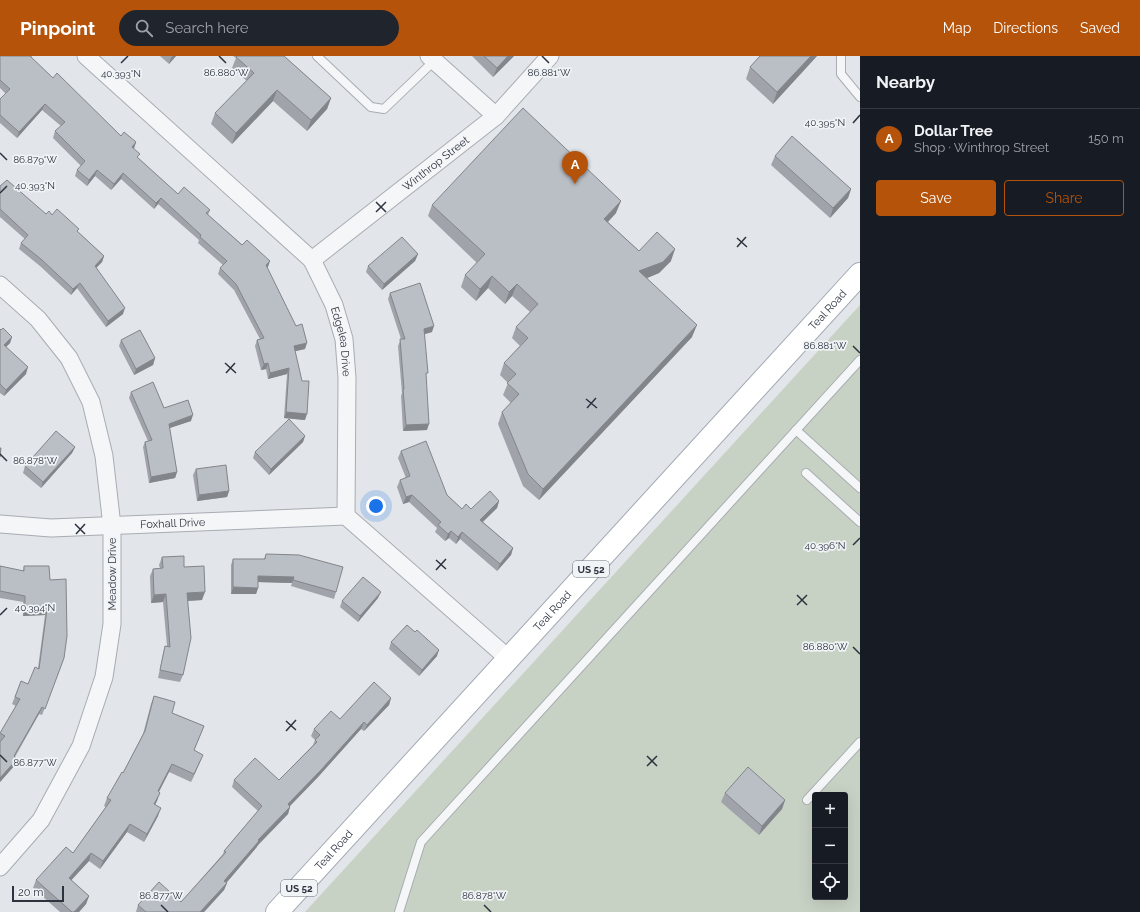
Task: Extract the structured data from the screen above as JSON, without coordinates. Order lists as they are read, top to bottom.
{
  "streets": {
    "main road": ["Teal Road", "US 52"],
    "street": [
      "Winthrop Street",
      "Edgelea Drive",
      "Foxhall Drive",
      "Meadow Drive"
    ]
  },
  "crossings": [
    ["Winthrop Street", "Edgelea Drive"],
    ["Edgelea Drive", "Foxhall Drive"],
    ["Foxhall Drive", "Meadow Drive"]
  ],
  "scale_bar": "20 m",
  "page": {
    "header": "Pinpoint",
    "search": "Search here",
    "nav": ["Map", "Directions", "Saved"],
    "heading": "Nearby",
    "list": [
      {
        "mark": "A",
        "name": "Dollar Tree",
        "note": "Shop · Winthrop Street",
        "value": "150 m"
      }
    ],
    "pins": "A",
    "buttons": ["Save", "Share"],
    "map_buttons": ["+", "−"],
    "scale": "20 m"
  },
  "coordinates": [
    "86.880°W",
    "86.881°W",
    "40.393°N",
    "40.395°N",
    "86.879°W",
    "86.878°W",
    "40.396°N",
    "40.394°N",
    "86.877°W"
  ]
}
